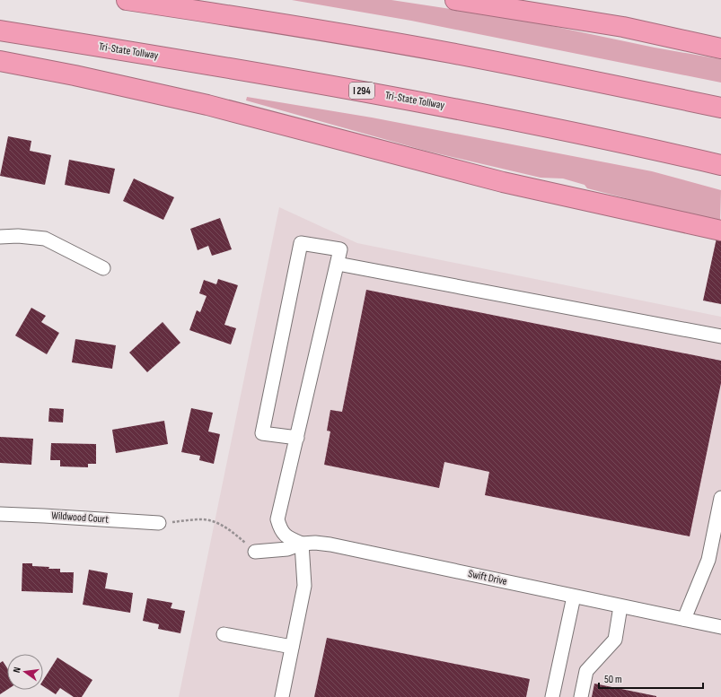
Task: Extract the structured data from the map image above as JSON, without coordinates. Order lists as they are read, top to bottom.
{
  "streets": {
    "highway": ["Tri-State Tollway", "I 294"],
    "street": ["Wildwood Court", "Swift Drive"]
  },
  "scale_bar": "50 m",
  "north": "left"
}
